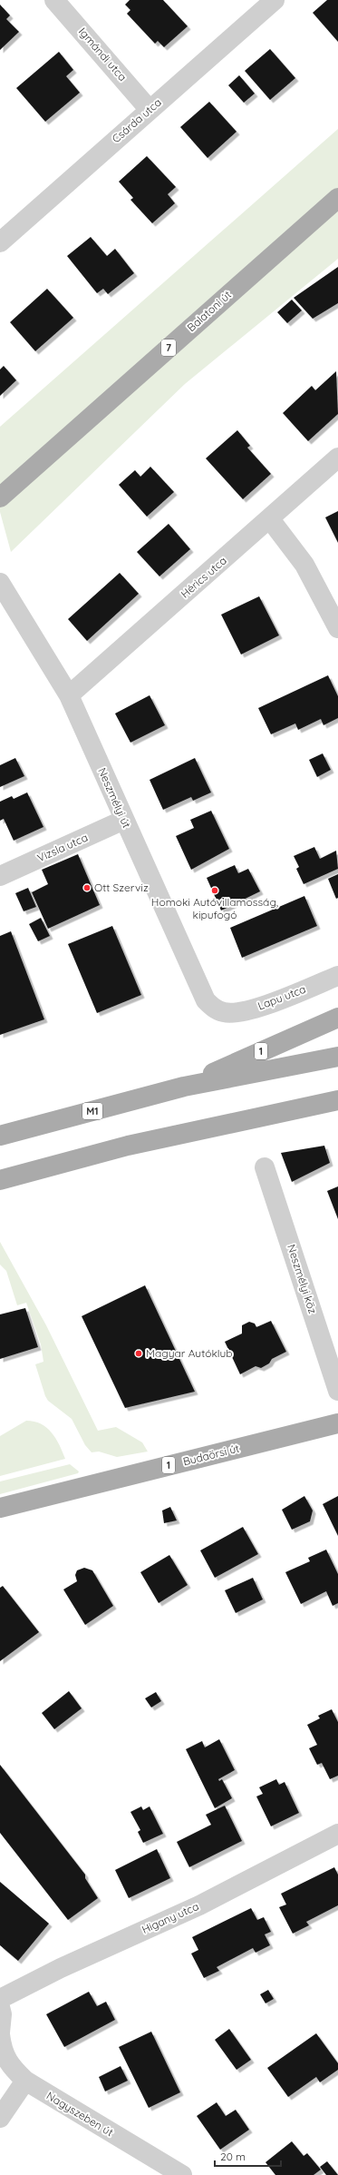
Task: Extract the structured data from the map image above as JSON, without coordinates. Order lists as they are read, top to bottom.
{
  "streets": {
    "main road": [
      "Balatoni út",
      "7",
      "1",
      "M1",
      "Budaörsi út"
    ],
    "street": [
      "Igmándi utca",
      "Csárda utca",
      "Hérics utca",
      "Neszmélyi út",
      "Vizsla utca",
      "Lapu utca",
      "Neszmélyi köz",
      "Higany utca",
      "Nagyszeben út"
    ]
  },
  "crossings": [
    ["Igmándi utca", "Csárda utca"],
    ["Hérics utca", "Neszmélyi út"],
    ["Neszmélyi út", "Vizsla utca"],
    ["Neszmélyi út", "Lapu utca"],
    ["1", "M1"]
  ],
  "places": ["Ott Szerviz", "Homoki Autóvillamosság, kipufogó", "Magyar Autóklub"],
  "scale_bar": "20 m"
}
